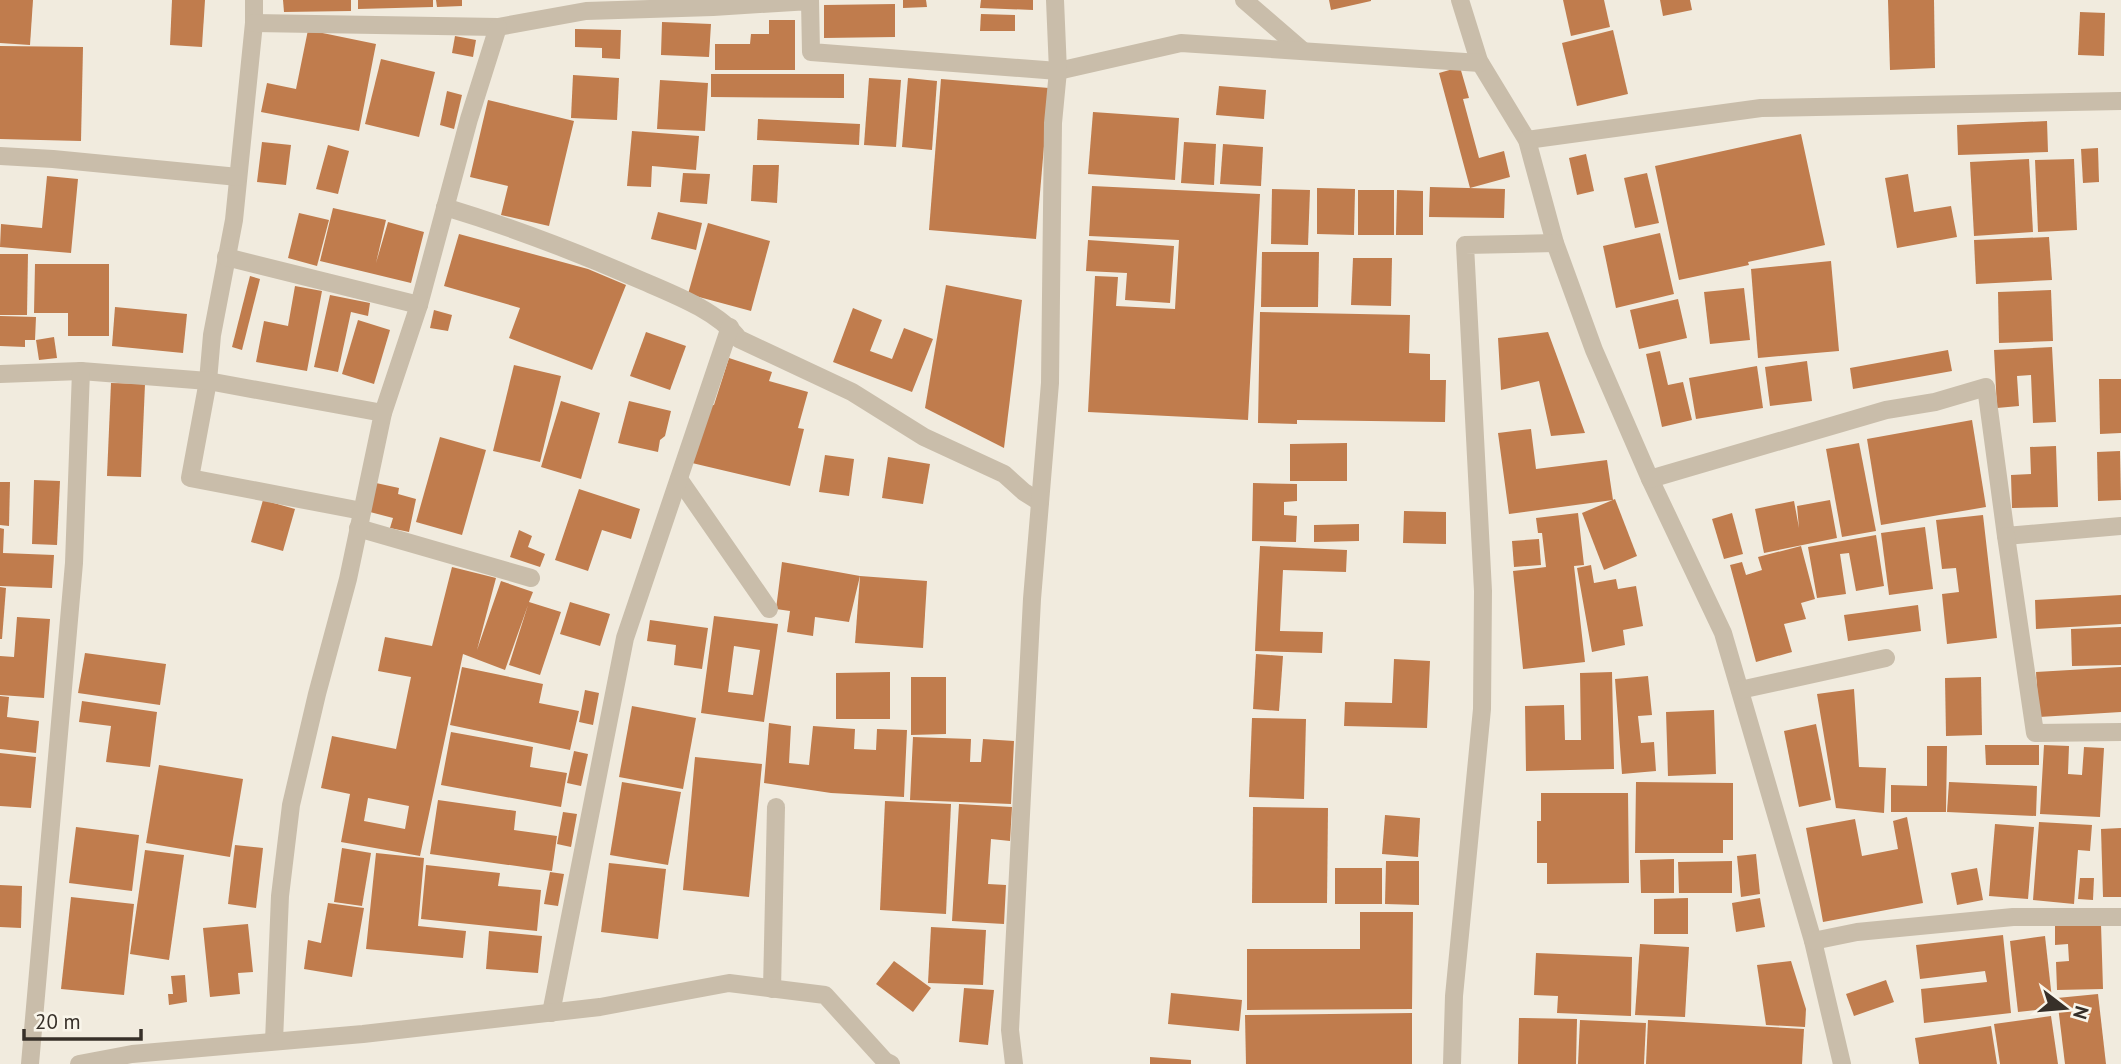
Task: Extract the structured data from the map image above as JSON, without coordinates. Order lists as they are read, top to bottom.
{
  "scale_bar": "20 m",
  "north": "right"
}
